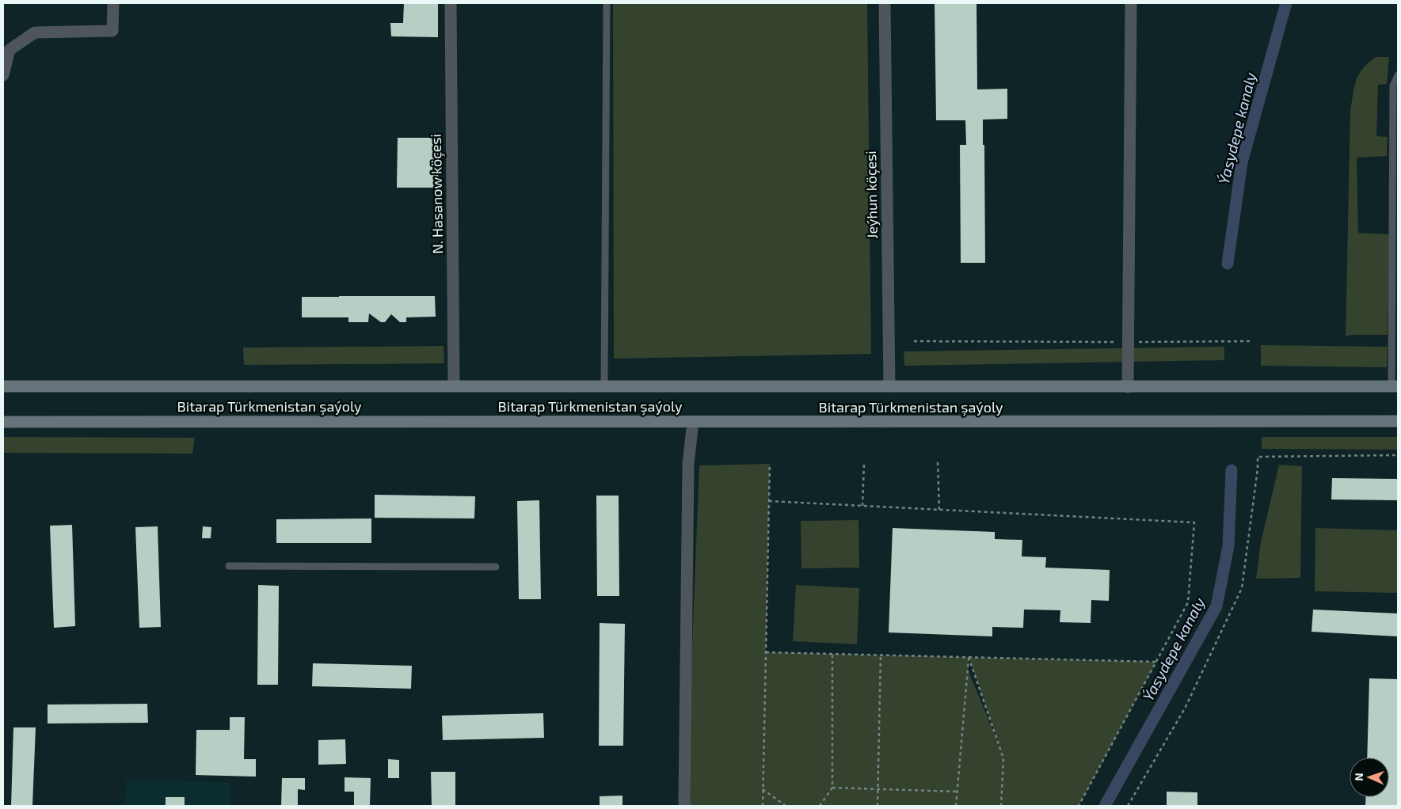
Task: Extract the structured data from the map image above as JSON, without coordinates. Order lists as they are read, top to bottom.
{
  "streets": {
    "main road": ["Bitarap Türkmenistan şaýoly"],
    "street": ["N. Hasanow köçesi", "Jeýhun köçesi"]
  },
  "crossings": [
    ["N. Hasanow köçesi", "Bitarap Türkmenistan şaýoly"],
    ["Jeýhun köçesi", "Bitarap Türkmenistan şaýoly"]
  ],
  "water": ["Ýasydepe kanaly"],
  "north": "left"
}
